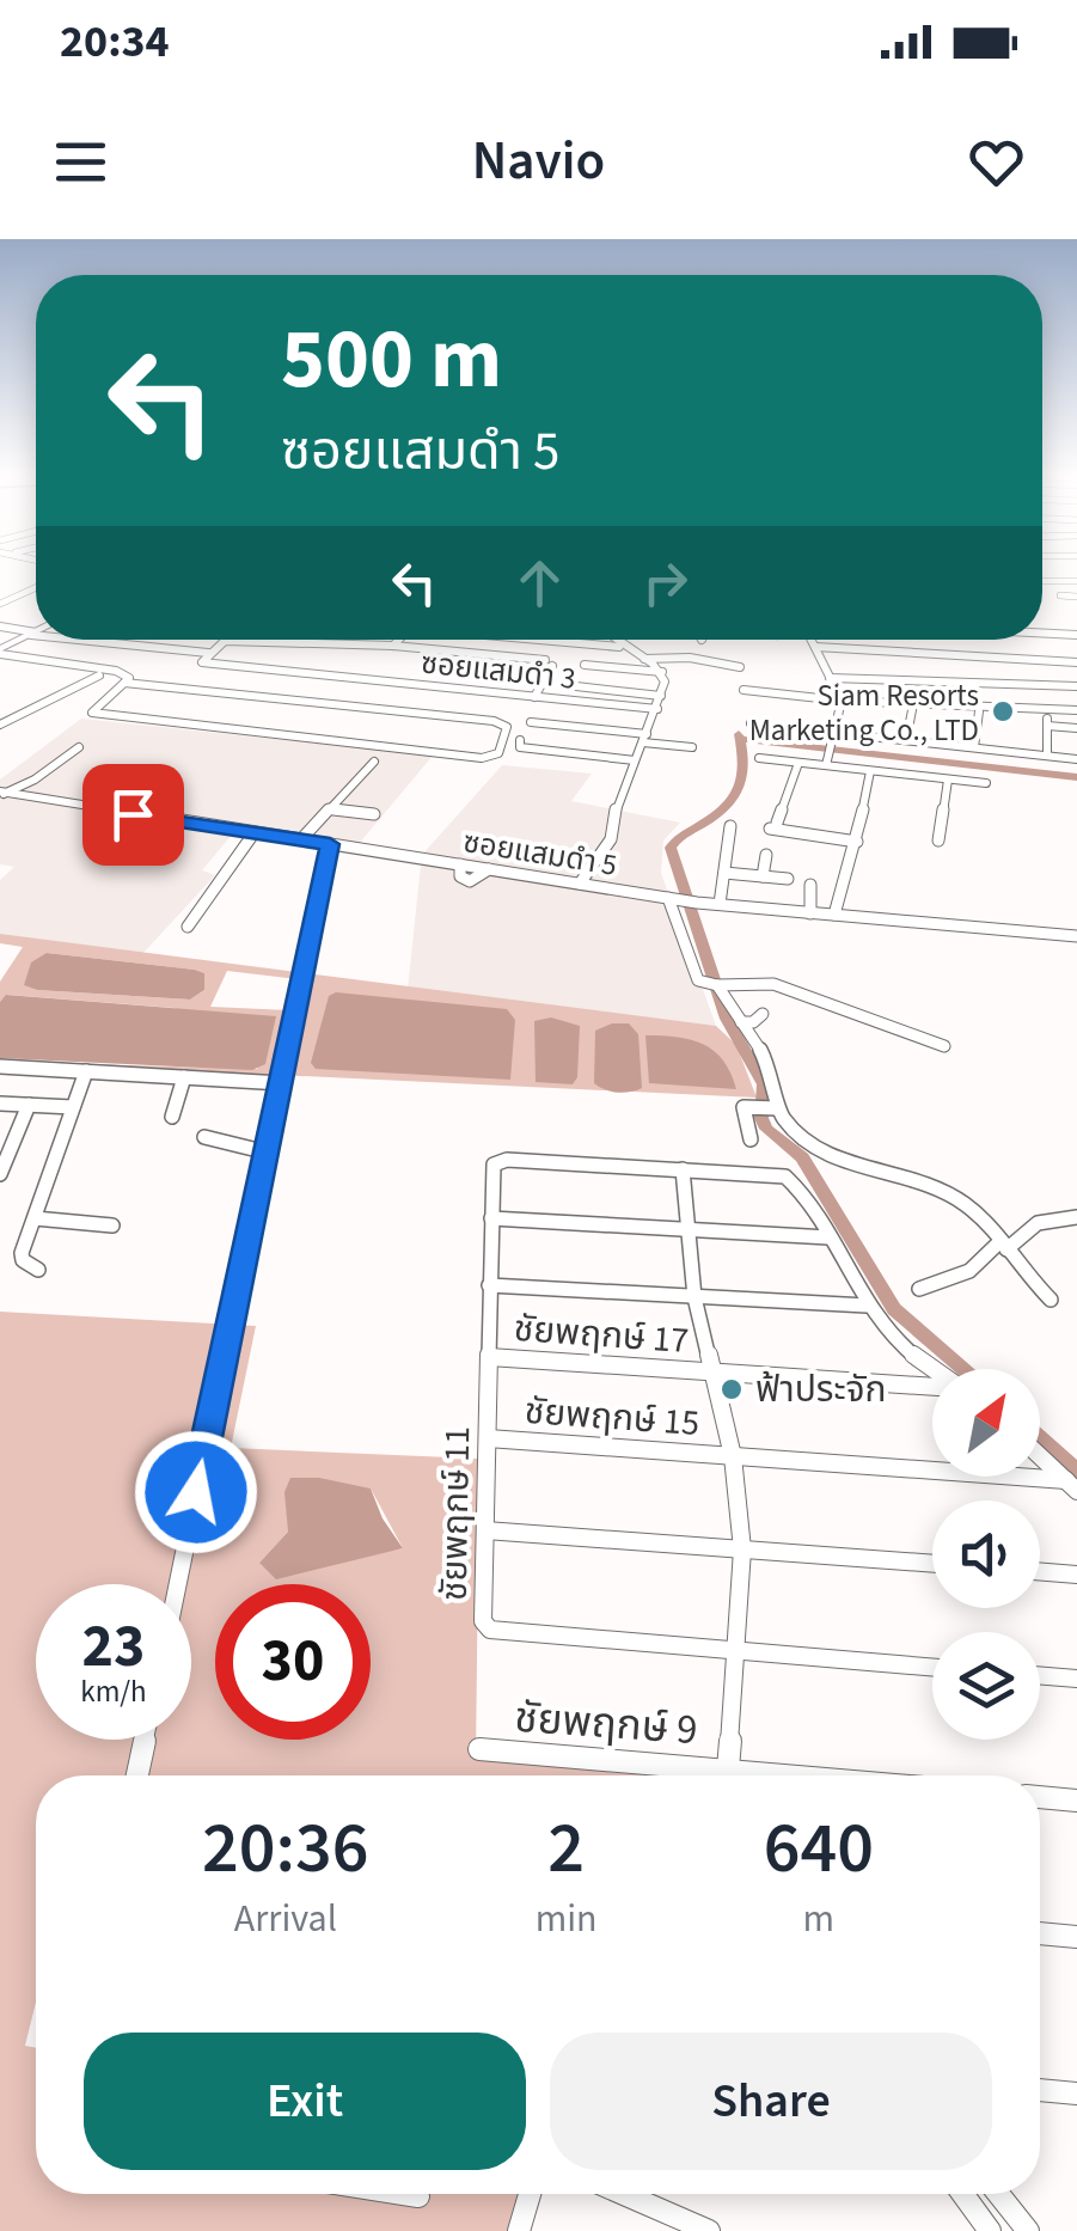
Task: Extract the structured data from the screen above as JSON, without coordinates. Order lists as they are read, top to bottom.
{
  "streets": {
    "street": [
      "ซอยแสมดำ 3",
      "ซอยแสมดำ 5",
      "ชัยพฤกษ์ 17",
      "ชัยพฤกษ์ 15",
      "ชัยพฤกษ์ 11",
      "ชัยพฤกษ์ 9"
    ]
  },
  "crossings": [
    ["ชัยพฤกษ์ 17", "ชัยพฤกษ์ 11"],
    ["ชัยพฤกษ์ 15", "ชัยพฤกษ์ 11"]
  ],
  "places": ["Siam Resorts Marketing Co., LTD", "ฟ้าประจัก"],
  "north": "top right",
  "page": {
    "status": "20:34",
    "header": "Navio",
    "turn": ["500 m", "ซอยแสมดำ 5"],
    "speed": "23 km/h",
    "limit": "30",
    "eta": [
      "20:36",
      "Arrival",
      "2",
      "min",
      "640",
      "m"
    ],
    "buttons": ["Exit", "Share"]
  }
}
